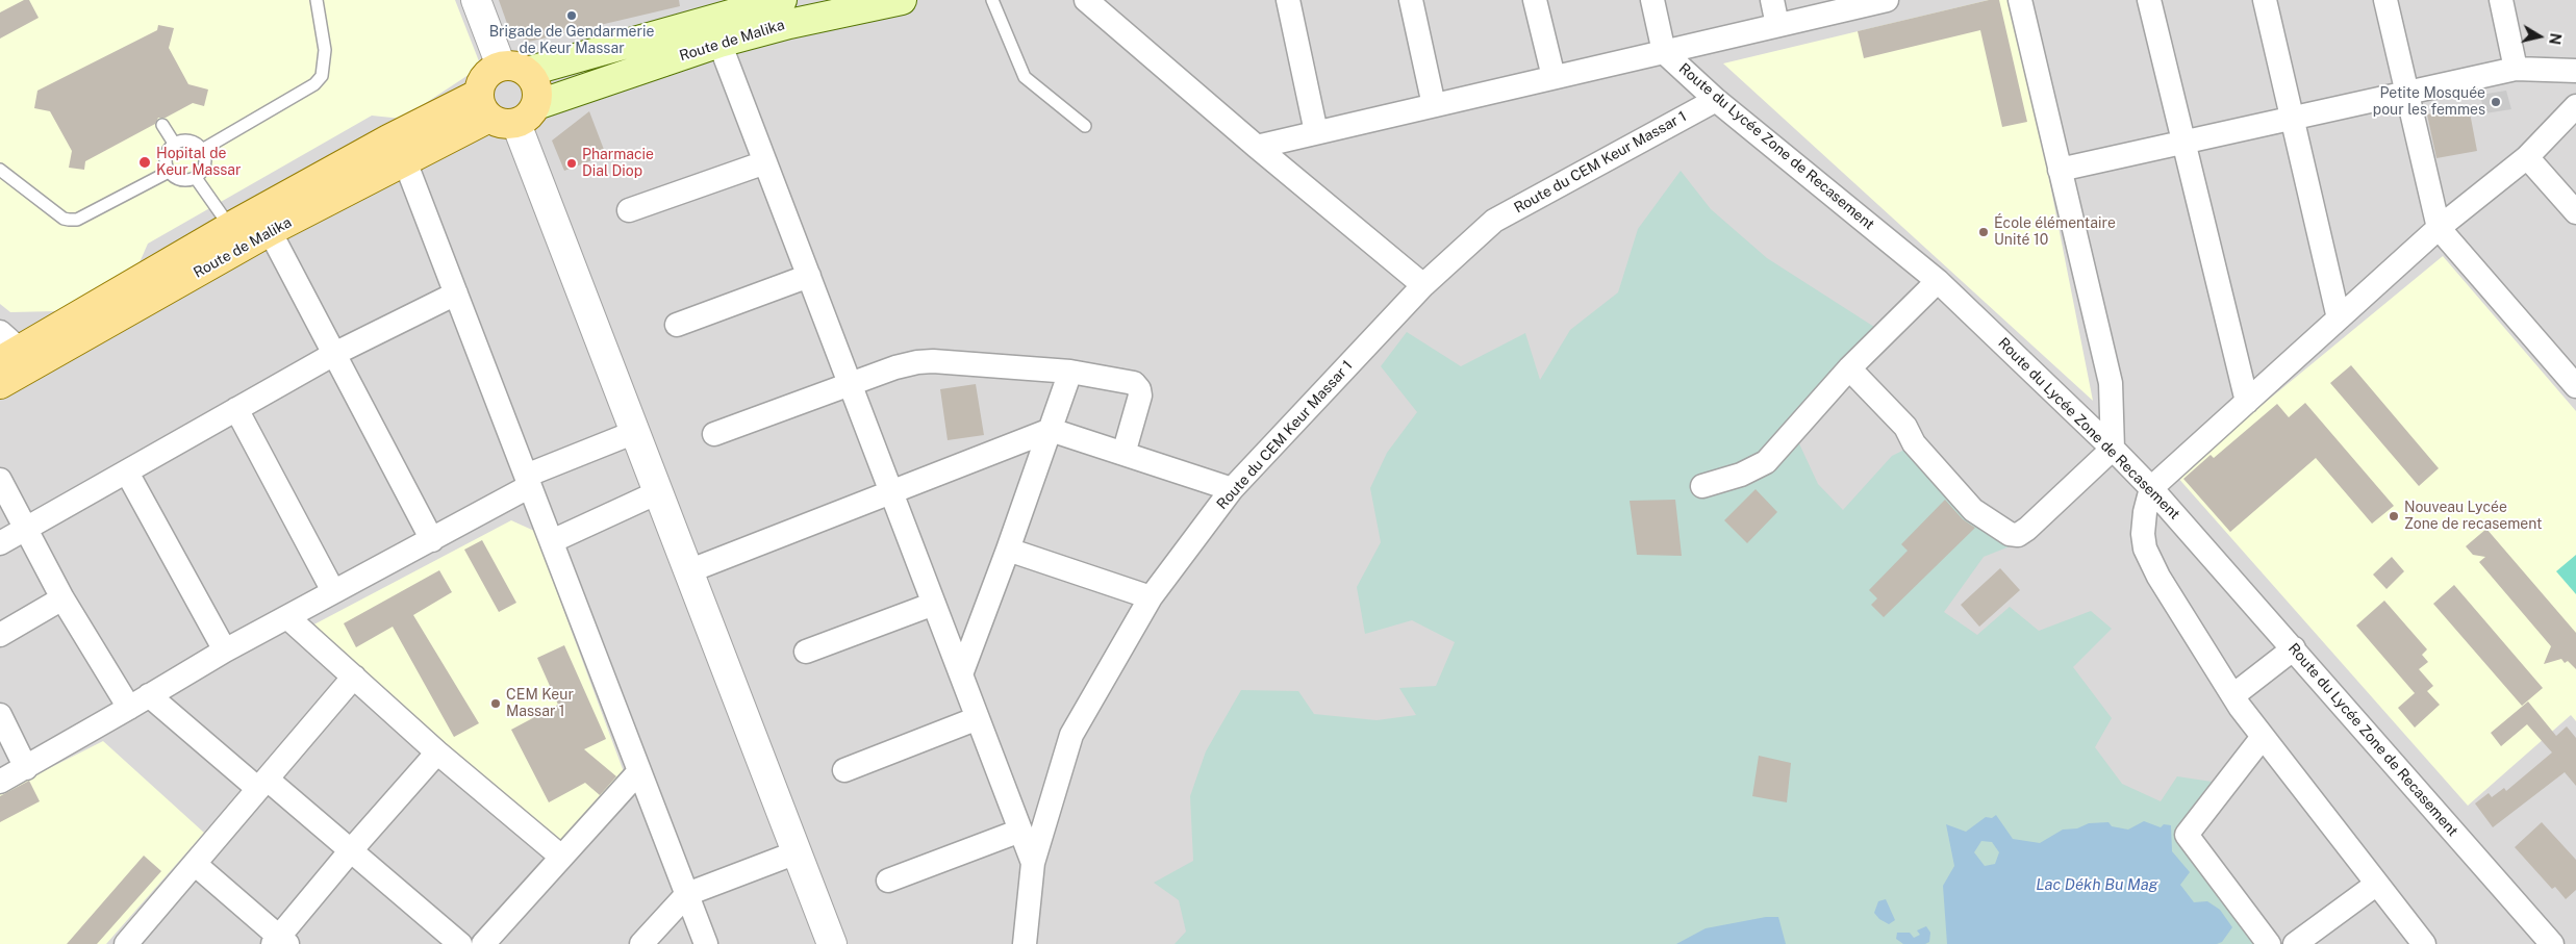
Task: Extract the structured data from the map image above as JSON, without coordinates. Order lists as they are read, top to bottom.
{
  "streets": {
    "main road": ["Route de Malika"],
    "street": ["Route du Lycée Zone de Recasement", "Route du CEM Keur Massar 1"]
  },
  "crossings": [
    ["Route du Lycée Zone de Recasement", "Route du CEM Keur Massar 1"]
  ],
  "water": ["Lac Dékh Bu Mag"],
  "places": [
    "Brigade de Gendarmerie de Keur Massar",
    "Petite Mosquée pour les femmes",
    "Hopital de Keur Massar",
    "Pharmacie Dial Diop",
    "École élémentaire Unité 10",
    "Nouveau Lycée Zone de recasement",
    "CEM Keur Massar 1"
  ],
  "north": "right"
}
